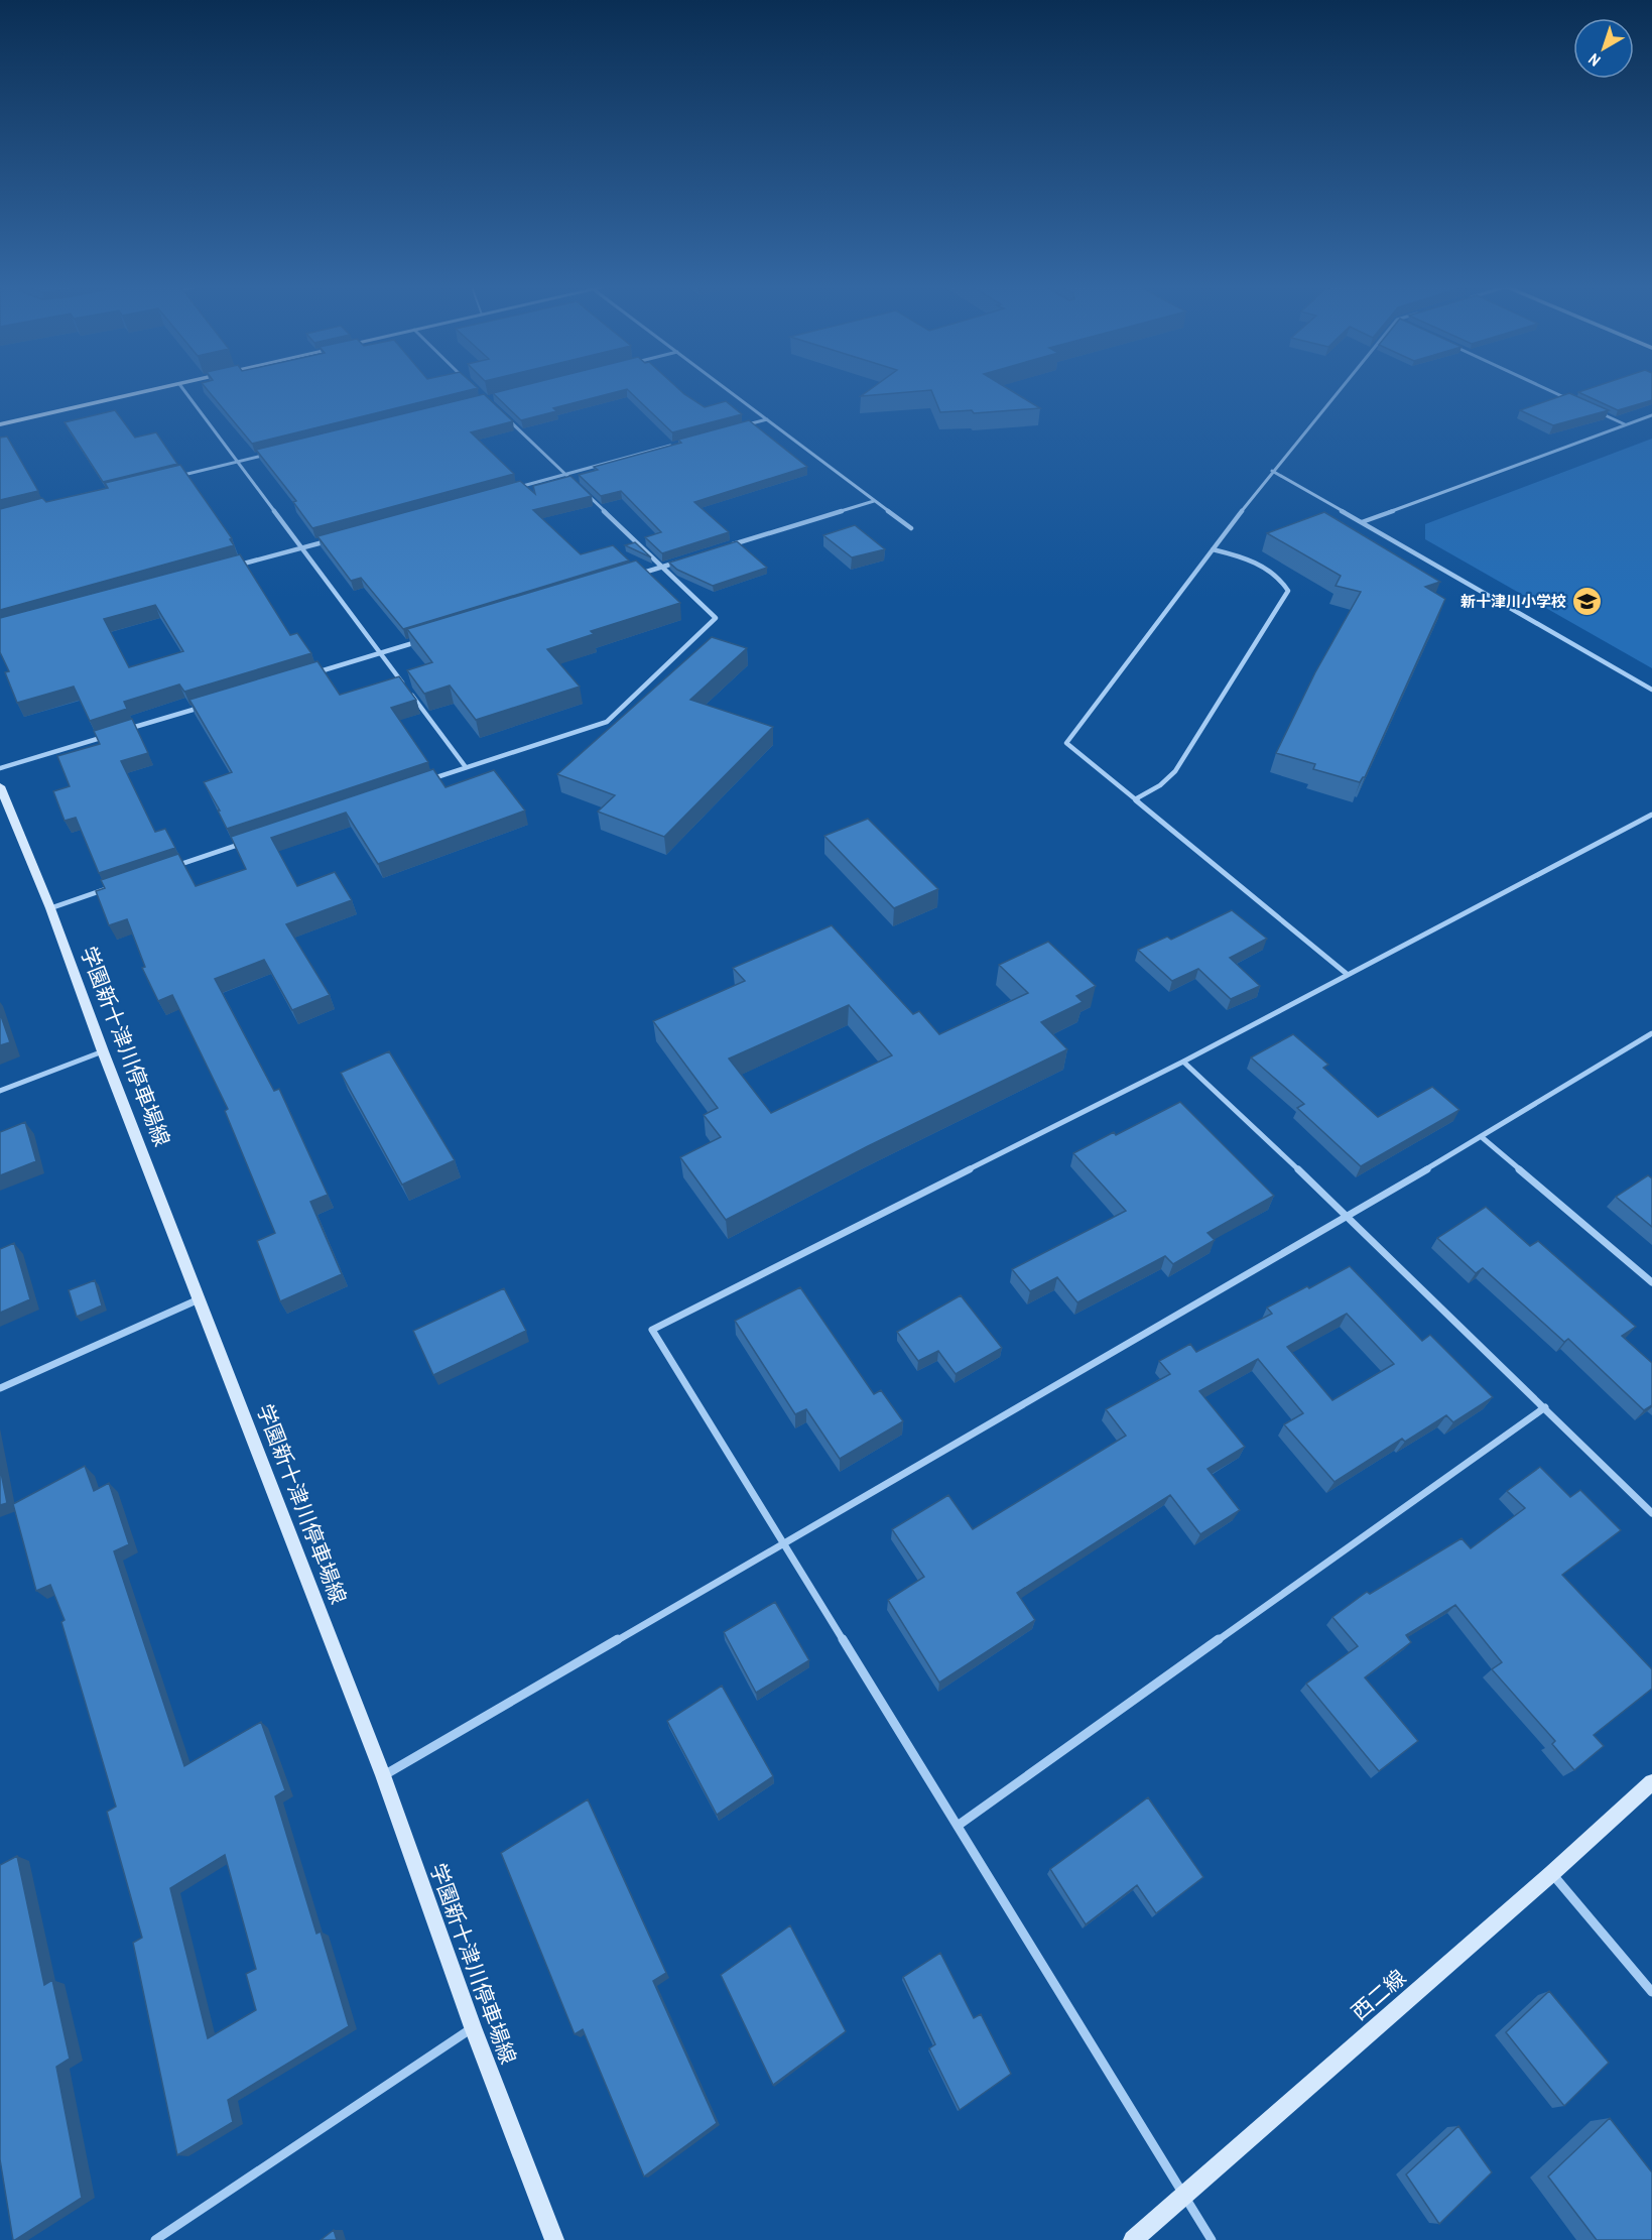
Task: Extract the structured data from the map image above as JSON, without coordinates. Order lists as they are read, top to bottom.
{
  "streets": {
    "street": ["学園新十津川停車場線", "西二線"]
  },
  "places": {
    "school or university": ["新十津川小学校"]
  },
  "north": "bottom left"
}
